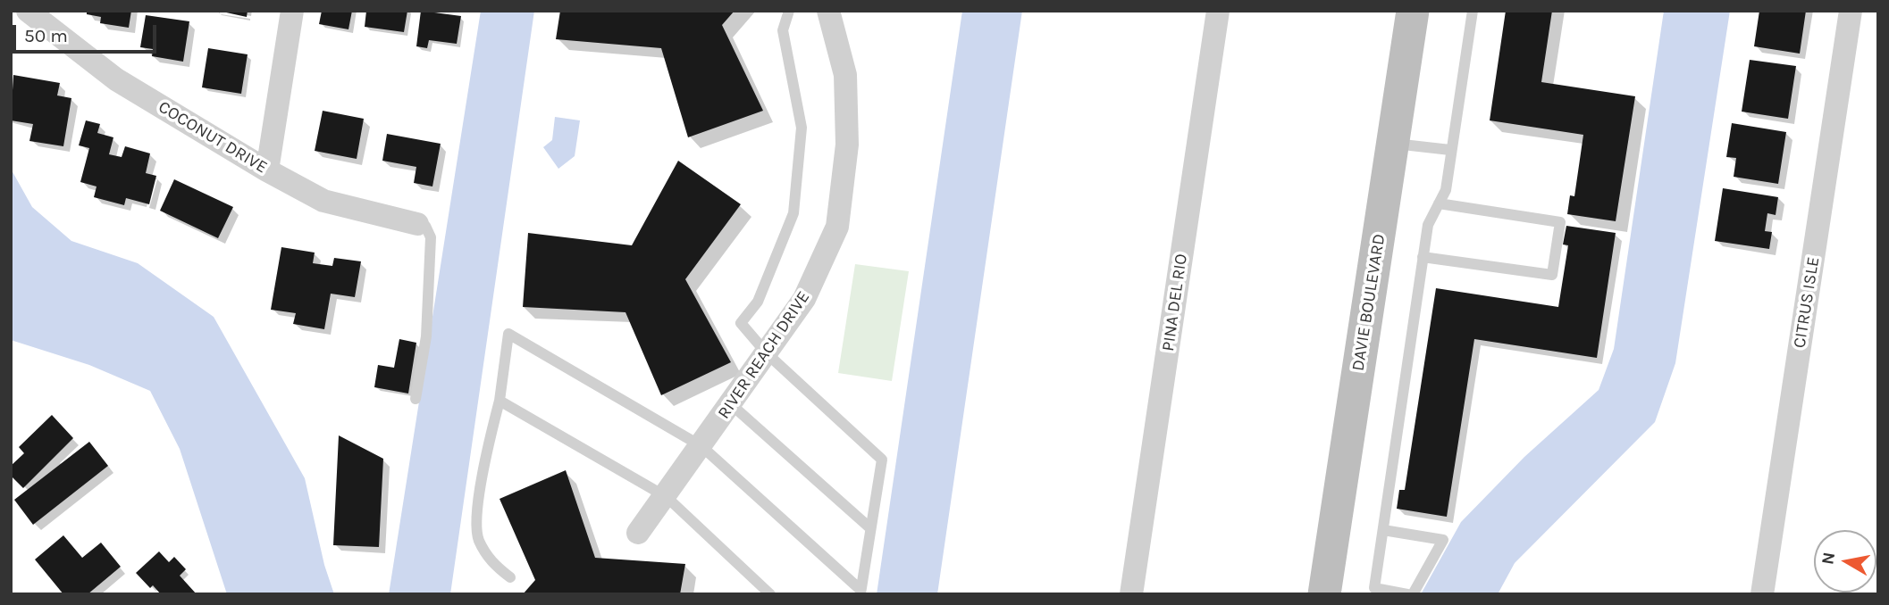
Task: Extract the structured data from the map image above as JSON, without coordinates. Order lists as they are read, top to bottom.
{
  "streets": {
    "main road": ["DAVIE BOULEVARD"],
    "street": [
      "COCONUT DRIVE",
      "PINA DEL RIO",
      "CITRUS ISLE",
      "RIVER REACH DRIVE"
    ]
  },
  "scale_bar": "50 m",
  "north": "left"
}
